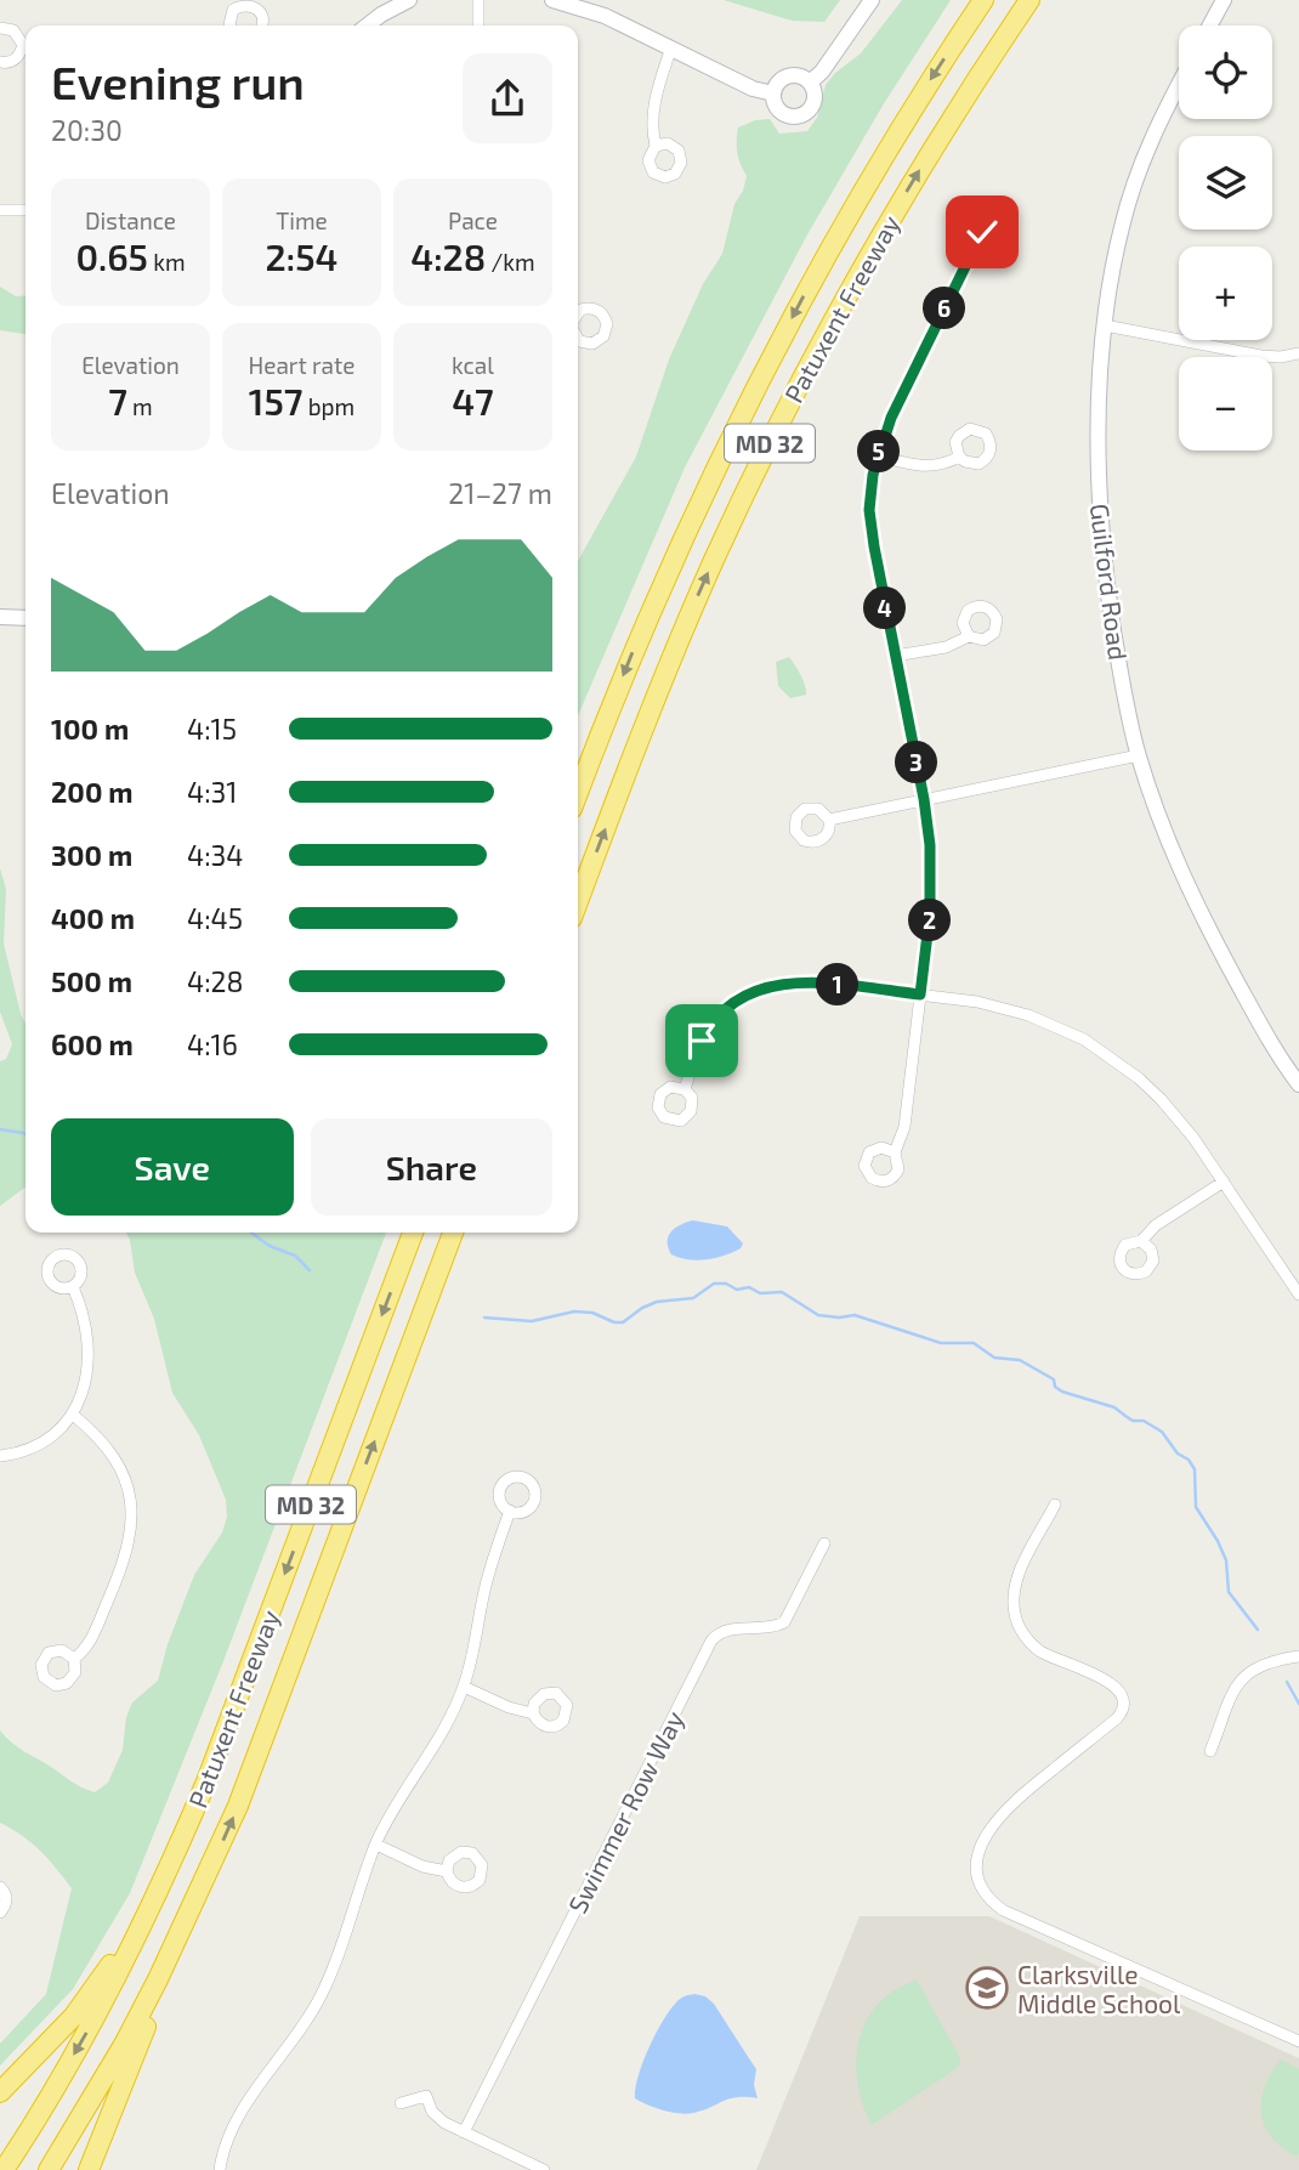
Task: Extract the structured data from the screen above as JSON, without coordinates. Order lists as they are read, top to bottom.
{
  "streets": {
    "highway": ["Patuxent Freeway", "MD 32"],
    "main road": ["Guilford Road"],
    "street": ["Swimmer Row Way"]
  },
  "places": {
    "school or university": ["Clarksville Middle School"]
  },
  "page": {
    "map_buttons": ["+", "−"],
    "heading": ["Evening run", "20:30"],
    "stats": [
      ["Distance", "0.65 km"],
      ["Time", "2:54"],
      ["Pace", "4:28 /km"],
      ["Elevation", "7 m"],
      ["Heart rate", "157 bpm"],
      ["kcal", "47"]
    ],
    "pins": [
      "6",
      "5",
      "4",
      "3",
      "2",
      "1"
    ],
    "chart": ["Elevation", "21–27 m"],
    "list": [
      {
        "name": "100 m",
        "note": "4:15"
      },
      {
        "name": "200 m",
        "note": "4:31"
      },
      {
        "name": "300 m",
        "note": "4:34"
      },
      {
        "name": "400 m",
        "note": "4:45"
      },
      {
        "name": "500 m",
        "note": "4:28"
      },
      {
        "name": "600 m",
        "note": "4:16"
      }
    ],
    "buttons": ["Save", "Share"]
  }
}
